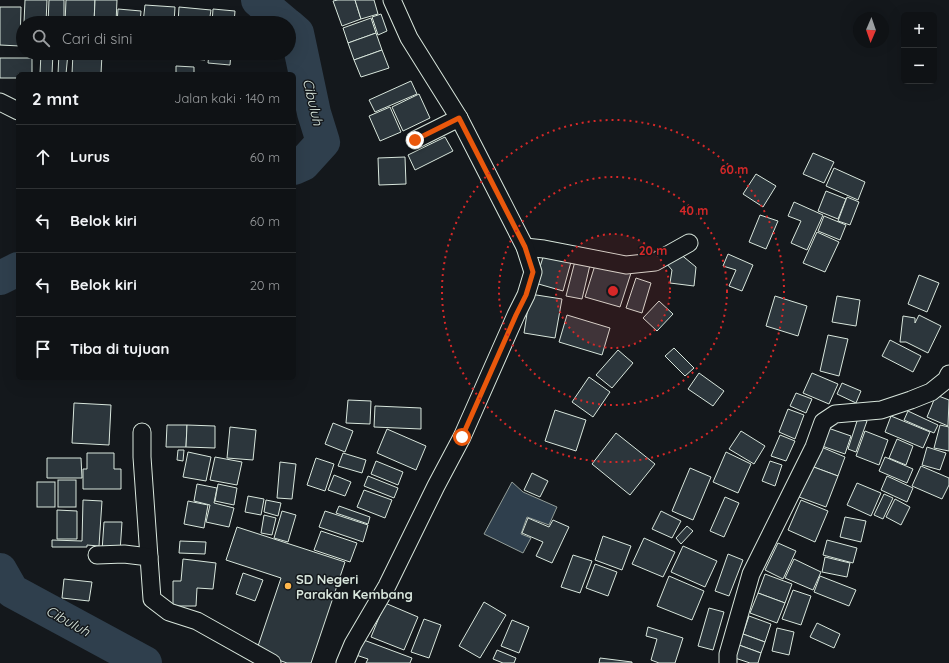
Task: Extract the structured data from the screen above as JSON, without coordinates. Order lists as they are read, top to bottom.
{
  "water": ["Cibuluh"],
  "places": ["SD Negeri Parakan Kembang"],
  "north": "bottom",
  "page": {
    "map_buttons": ["+", "−"],
    "search": "Cari di sini",
    "heading": ["2 mnt", "Jalan kaki · 140 m"],
    "list": [
      ["Lurus", "60 m"],
      ["Belok kiri", "60 m"],
      ["Belok kiri", "20 m"],
      "Tiba di tujuan"
    ]
  },
  "rings": ["60 m", "40 m", "20 m"]
}
